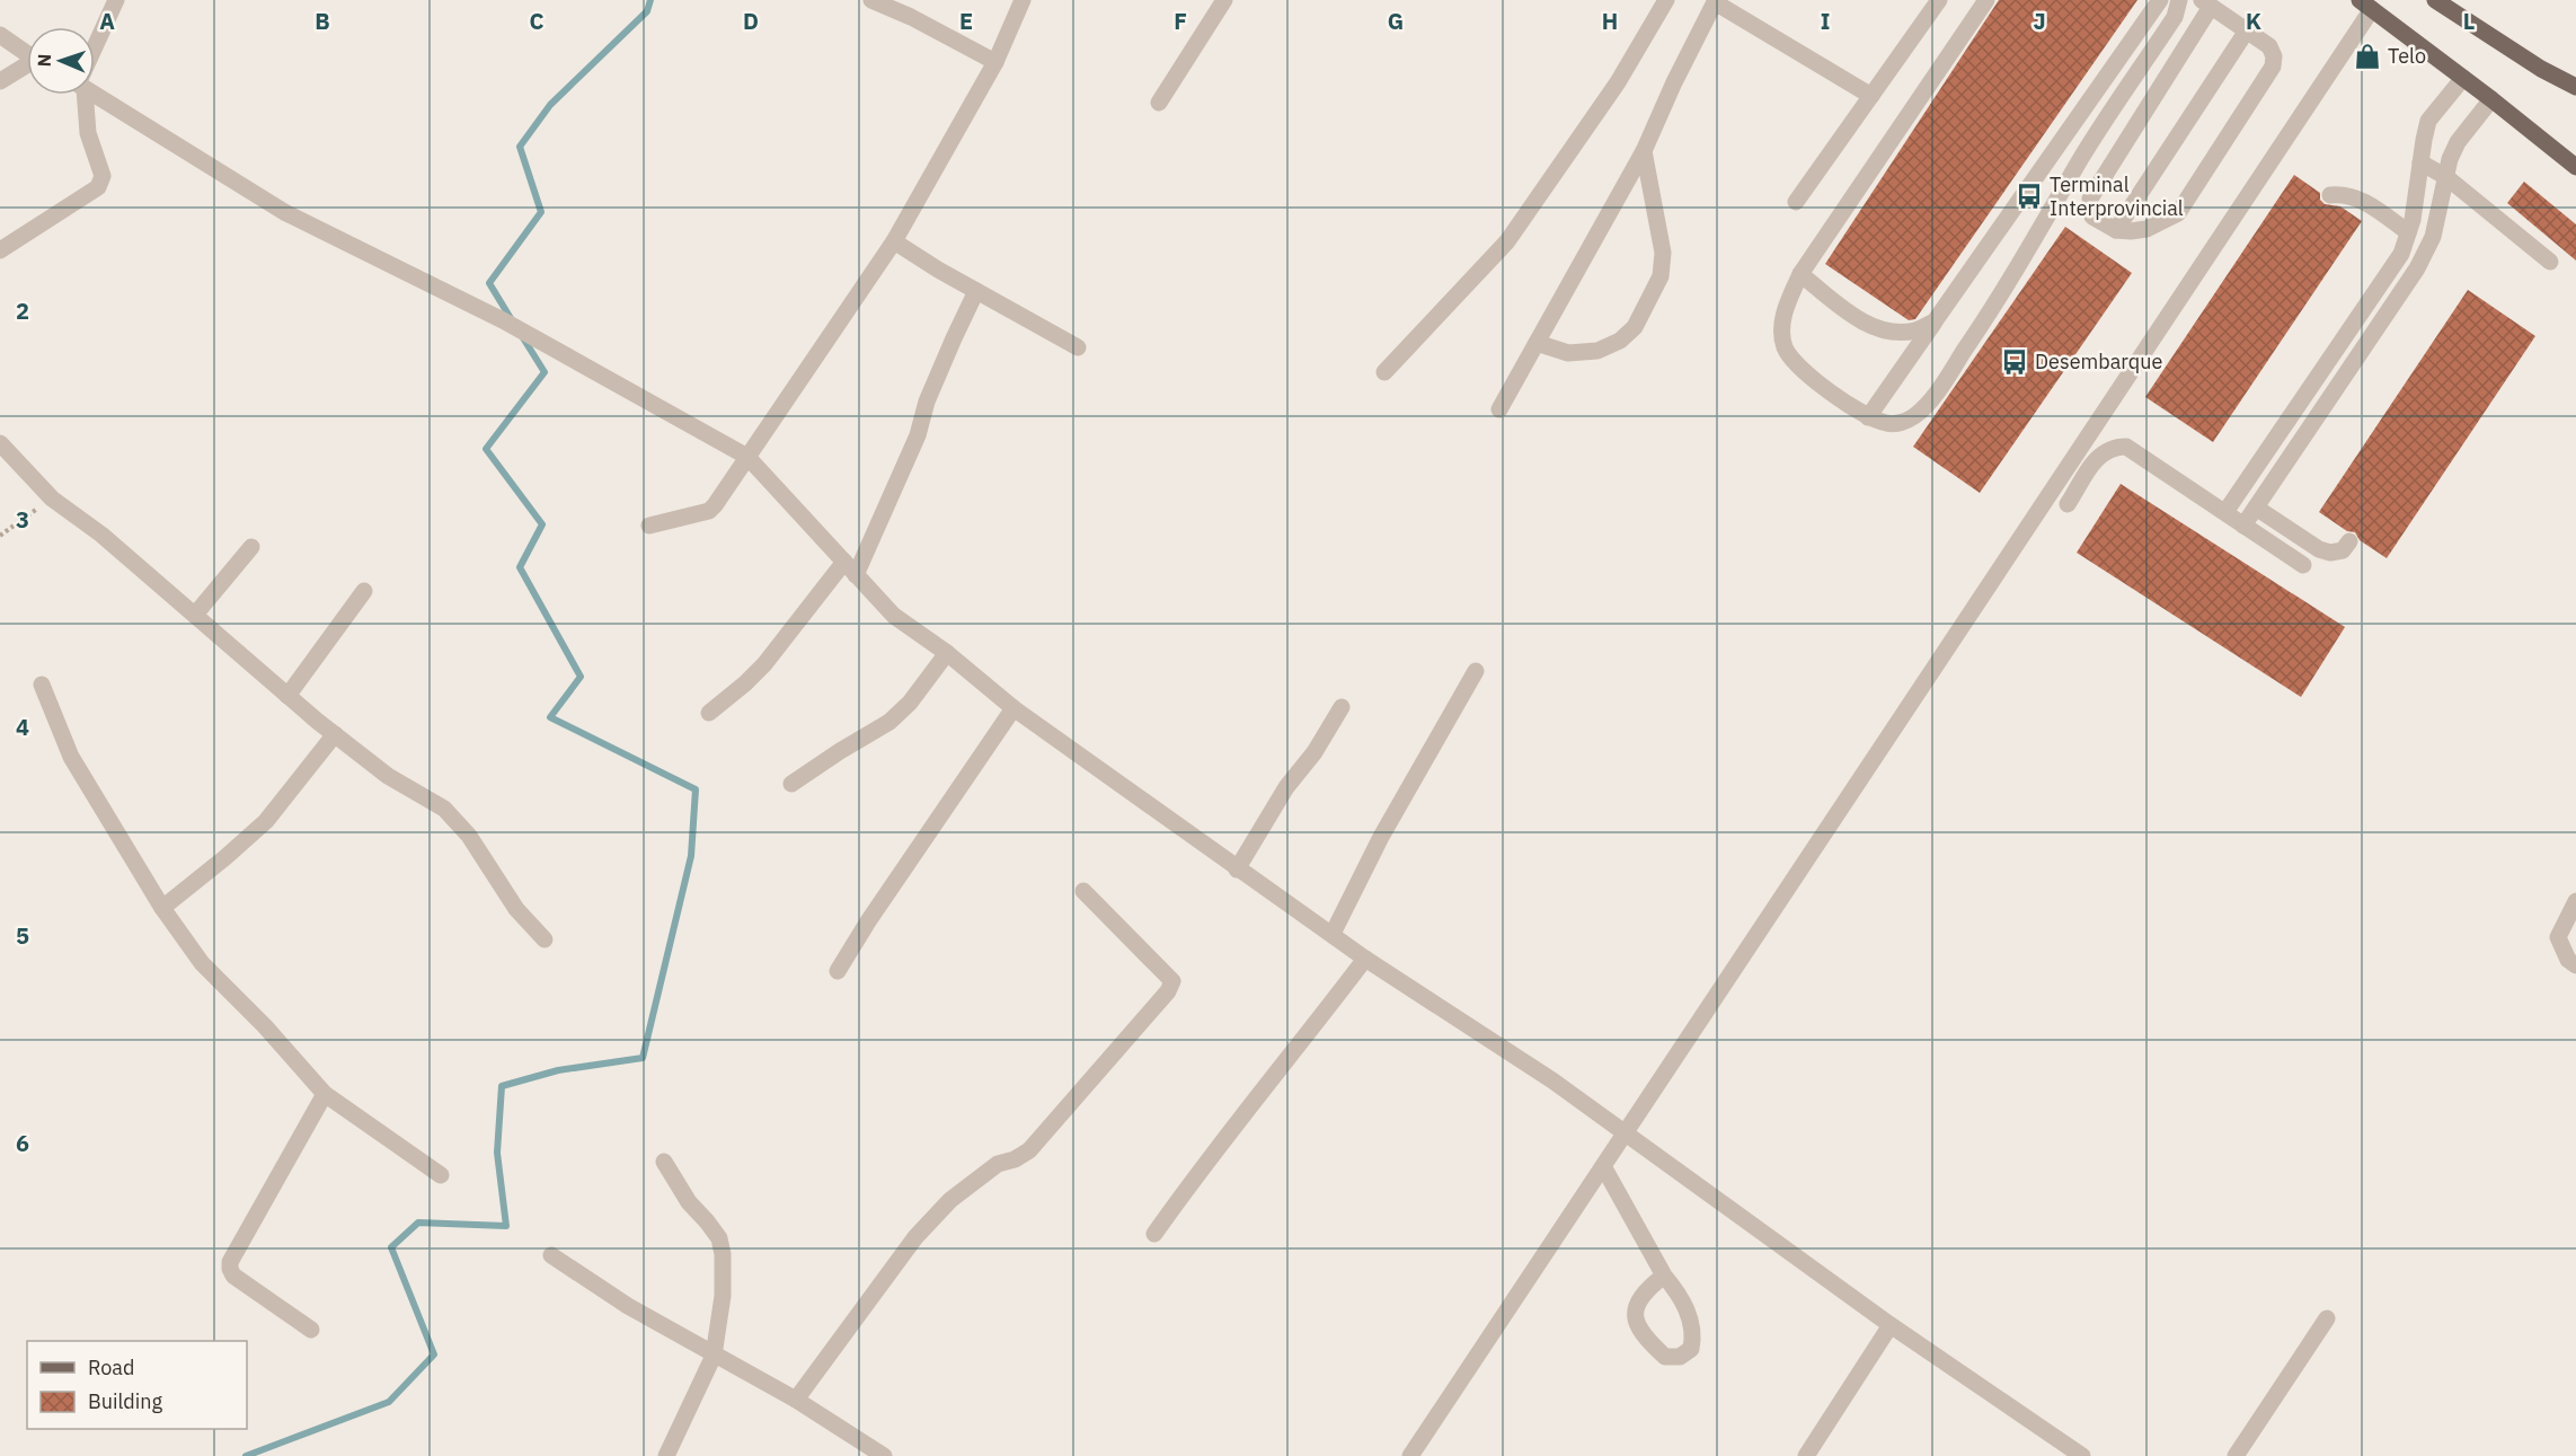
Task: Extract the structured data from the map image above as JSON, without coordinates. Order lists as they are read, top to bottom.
{
  "places": {
    "shop": ["Telo"],
    "bus stop": ["Terminal Interprovincial", "Desembarque"]
  },
  "legend": ["Road", "Building"],
  "north": "left",
  "grid": {
    "columns": [
      "A",
      "B",
      "C",
      "D",
      "E",
      "F",
      "G",
      "H",
      "I",
      "J",
      "K",
      "L"
    ],
    "rows": [
      "2",
      "3",
      "4",
      "5",
      "6"
    ]
  }
}
